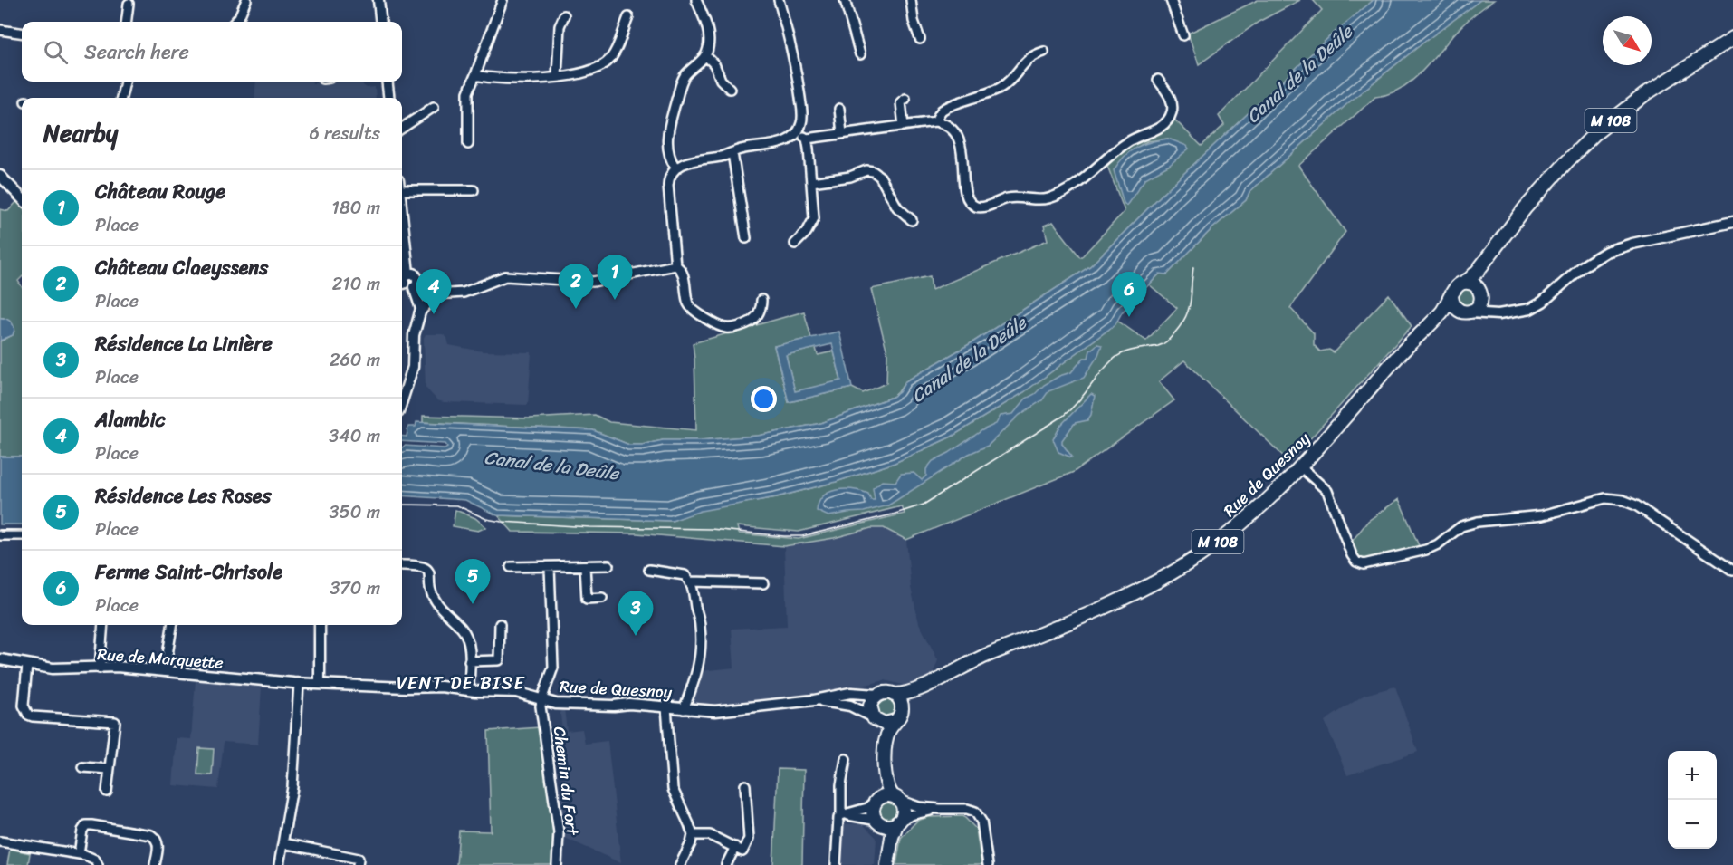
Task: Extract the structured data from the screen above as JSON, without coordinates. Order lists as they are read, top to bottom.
{
  "streets": {
    "main road": ["M 108", "Rue de Quesnoy"],
    "street": ["Rue de Marquette", "Chemin du Fort"]
  },
  "crossings": [
    ["M 108", "Rue de Quesnoy"],
    ["Rue de Quesnoy", "Rue de Marquette"],
    ["Rue de Quesnoy", "Chemin du Fort"]
  ],
  "districts": ["VENT DE BISE"],
  "water": ["Canal de la Deûle"],
  "north": "bottom right",
  "page": {
    "search": "Search here",
    "heading": ["Nearby", "6 results"],
    "list": [
      {
        "mark": "1",
        "name": "Château Rouge",
        "note": "Place",
        "value": "180 m"
      },
      {
        "mark": "2",
        "name": "Château Claeyssens",
        "note": "Place",
        "value": "210 m"
      },
      {
        "mark": "3",
        "name": "Résidence La Linière",
        "note": "Place",
        "value": "260 m"
      },
      {
        "mark": "4",
        "name": "Alambic",
        "note": "Place",
        "value": "340 m"
      },
      {
        "mark": "5",
        "name": "Résidence Les Roses",
        "note": "Place",
        "value": "350 m"
      },
      {
        "mark": "6",
        "name": "Ferme Saint-Chrisole",
        "note": "Place",
        "value": "370 m"
      }
    ],
    "pins": [
      "1",
      "2",
      "4",
      "6",
      "5",
      "3"
    ],
    "map_buttons": ["+", "−"]
  }
}
